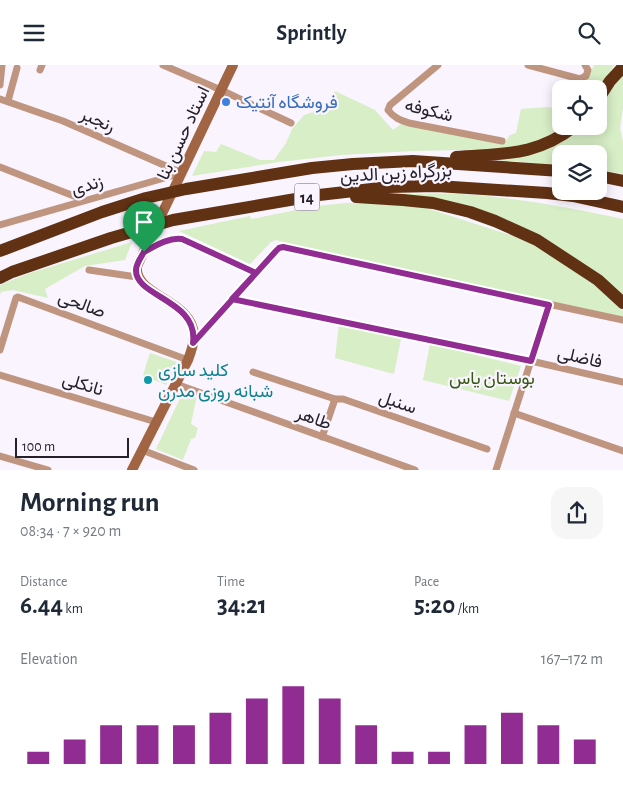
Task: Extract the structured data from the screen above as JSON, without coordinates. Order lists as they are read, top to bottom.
{
  "streets": {
    "highway": ["بزرگراه زین الدین", "14"],
    "main road": ["استاد حسن بنا"],
    "street": [
      "شکوفه",
      "رنجبر",
      "زندی",
      "صالحی",
      "فاضلی",
      "نانکلی",
      "سنبل",
      "طاهر"
    ]
  },
  "crossings": [
    ["رنجبر", "استاد حسن بنا"],
    ["رنجبر", "زندی"],
    ["استاد حسن بنا", "زندی"]
  ],
  "parks": ["بوستان یاس"],
  "places": ["فروشگاه آنتیک", "کلید سازی شبانه روزی مدرن"],
  "scale_bar": "100 m",
  "page": {
    "header": "Sprintly",
    "scale": "100 m",
    "heading": ["Morning run", "08:34 · 7 × 920 m"],
    "stats": [
      ["Distance", "6.44 km"],
      ["Time", "34:21"],
      ["Pace", "5:20 /km"]
    ],
    "chart": ["Elevation", "167–172 m"]
  }
}
